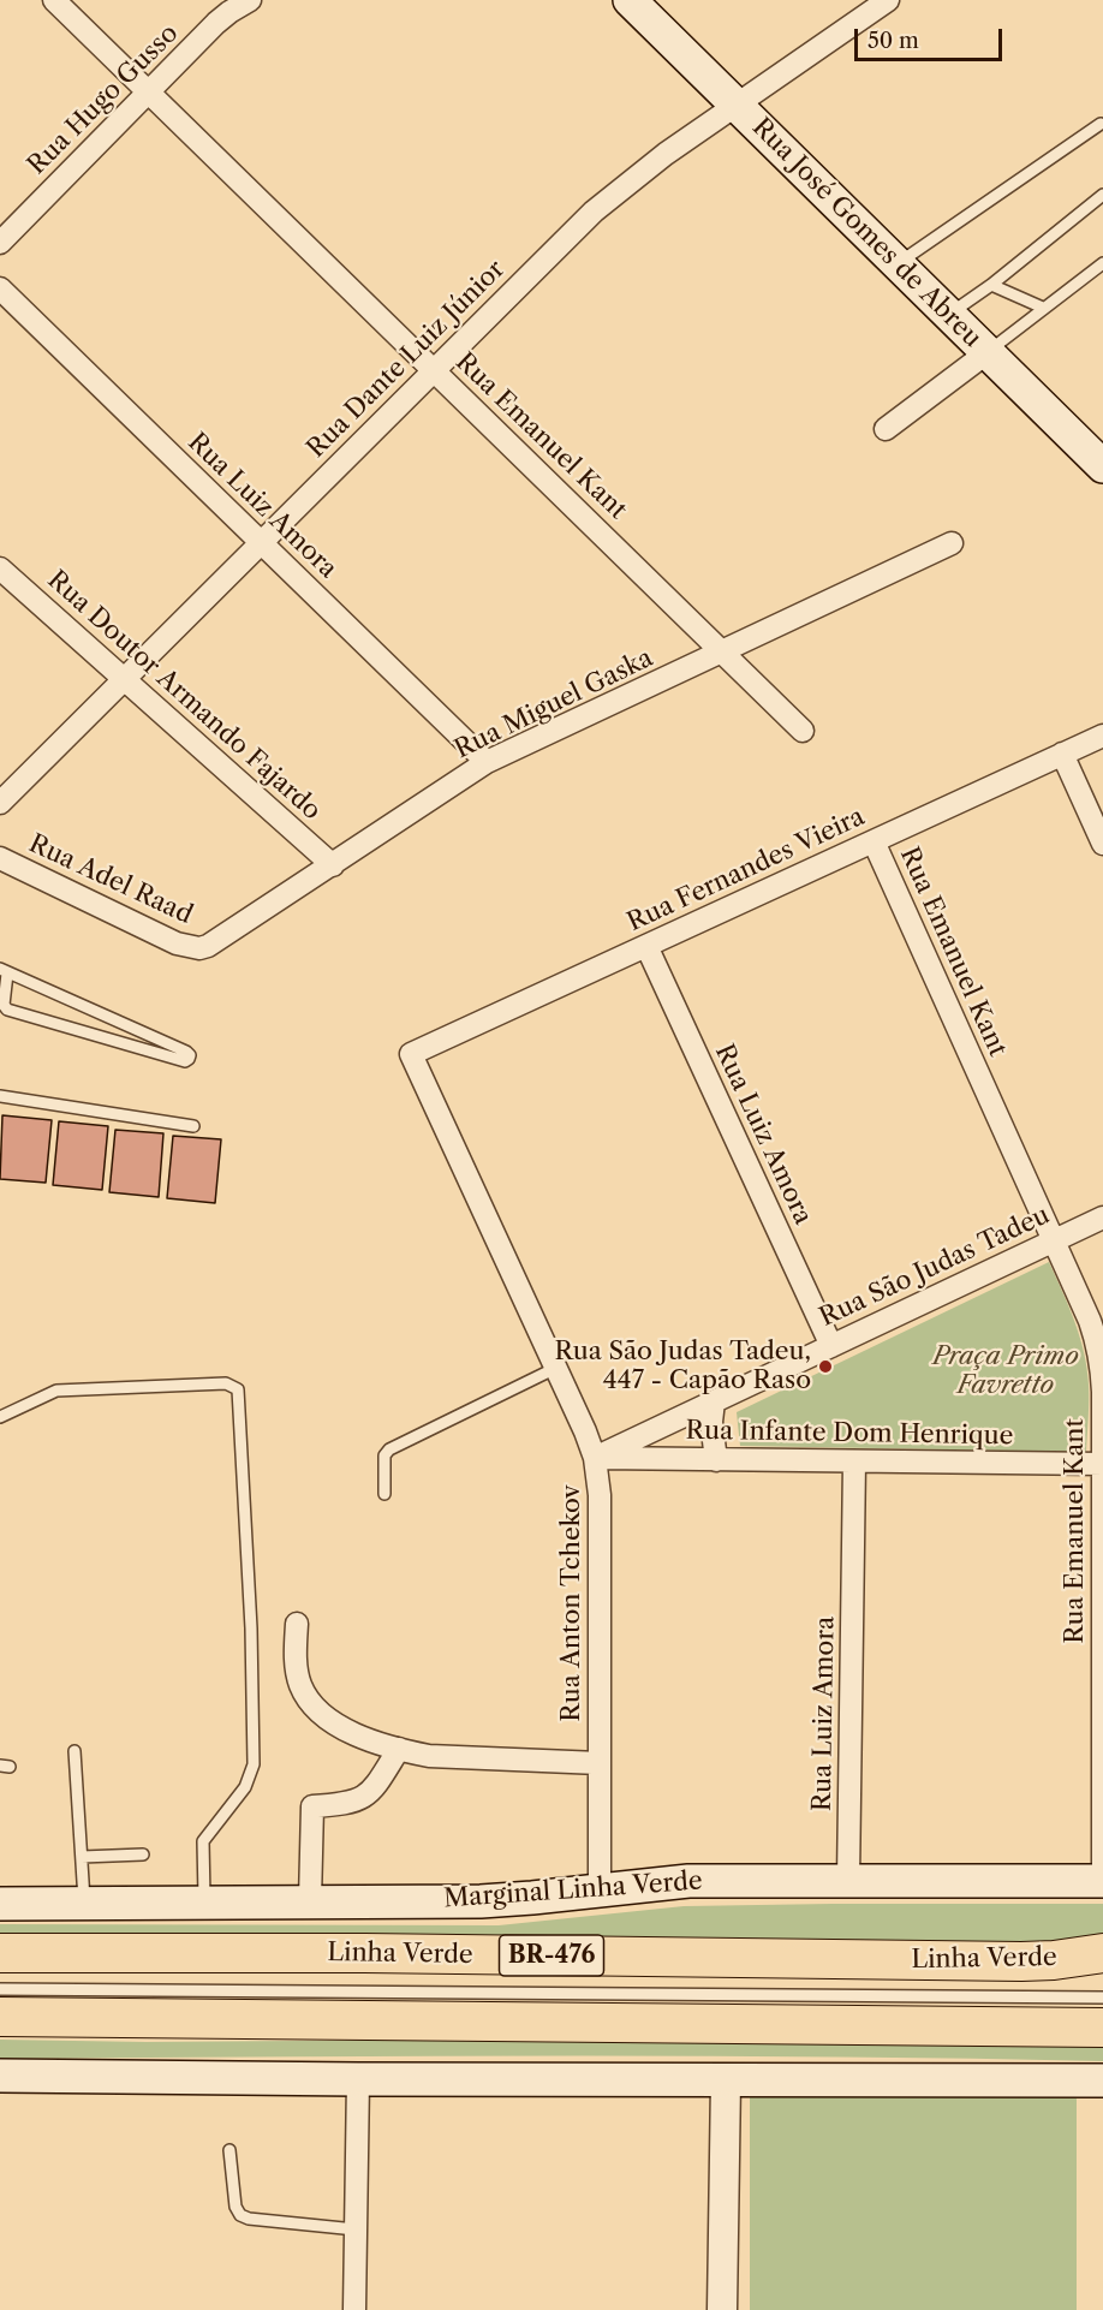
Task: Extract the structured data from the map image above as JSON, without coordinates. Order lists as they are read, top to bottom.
{
  "streets": {
    "highway": ["Linha Verde", "BR-476"],
    "main road": ["Rua José Gomes de Abreu", "Marginal Linha Verde"],
    "street": [
      "Rua Hugo Gusso",
      "Rua Dante Luiz Júnior",
      "Rua Emanuel Kant",
      "Rua Luiz Amora",
      "Rua Doutor Armando Fajardo",
      "Rua Miguel Gaska",
      "Rua Fernandes Vieira",
      "Rua Adel Raad",
      "Rua São Judas Tadeu",
      "Rua Infante Dom Henrique",
      "Rua Anton Tchekov"
    ]
  },
  "crossings": [
    ["Rua Hugo Gusso", "Rua Emanuel Kant"],
    ["Rua José Gomes de Abreu", "Rua Dante Luiz Júnior"],
    ["Rua Dante Luiz Júnior", "Rua Emanuel Kant"],
    ["Rua Dante Luiz Júnior", "Rua Luiz Amora"],
    ["Rua Dante Luiz Júnior", "Rua Doutor Armando Fajardo"],
    ["Rua Emanuel Kant", "Rua Miguel Gaska"],
    ["Rua Emanuel Kant", "Rua Fernandes Vieira"],
    ["Rua Emanuel Kant", "Rua São Judas Tadeu"],
    ["Rua Emanuel Kant", "Rua Infante Dom Henrique"],
    ["Rua Emanuel Kant", "Marginal Linha Verde"],
    ["Rua Luiz Amora", "Rua Miguel Gaska"],
    ["Rua Luiz Amora", "Rua Fernandes Vieira"],
    ["Rua Luiz Amora", "Rua São Judas Tadeu"],
    ["Rua Luiz Amora", "Rua Infante Dom Henrique"],
    ["Rua Luiz Amora", "Marginal Linha Verde"],
    ["Rua Doutor Armando Fajardo", "Rua Miguel Gaska"],
    ["Rua Miguel Gaska", "Rua Adel Raad"],
    ["Rua Fernandes Vieira", "Rua Anton Tchekov"],
    ["Rua São Judas Tadeu", "Rua Infante Dom Henrique"],
    ["Rua São Judas Tadeu", "Rua Anton Tchekov"],
    ["Rua Infante Dom Henrique", "Rua Anton Tchekov"],
    ["Rua Anton Tchekov", "Marginal Linha Verde"]
  ],
  "parks": ["Praça Primo Favretto"],
  "places": ["Rua São Judas Tadeu, 447 - Capão Raso"],
  "scale_bar": "50 m"
}
